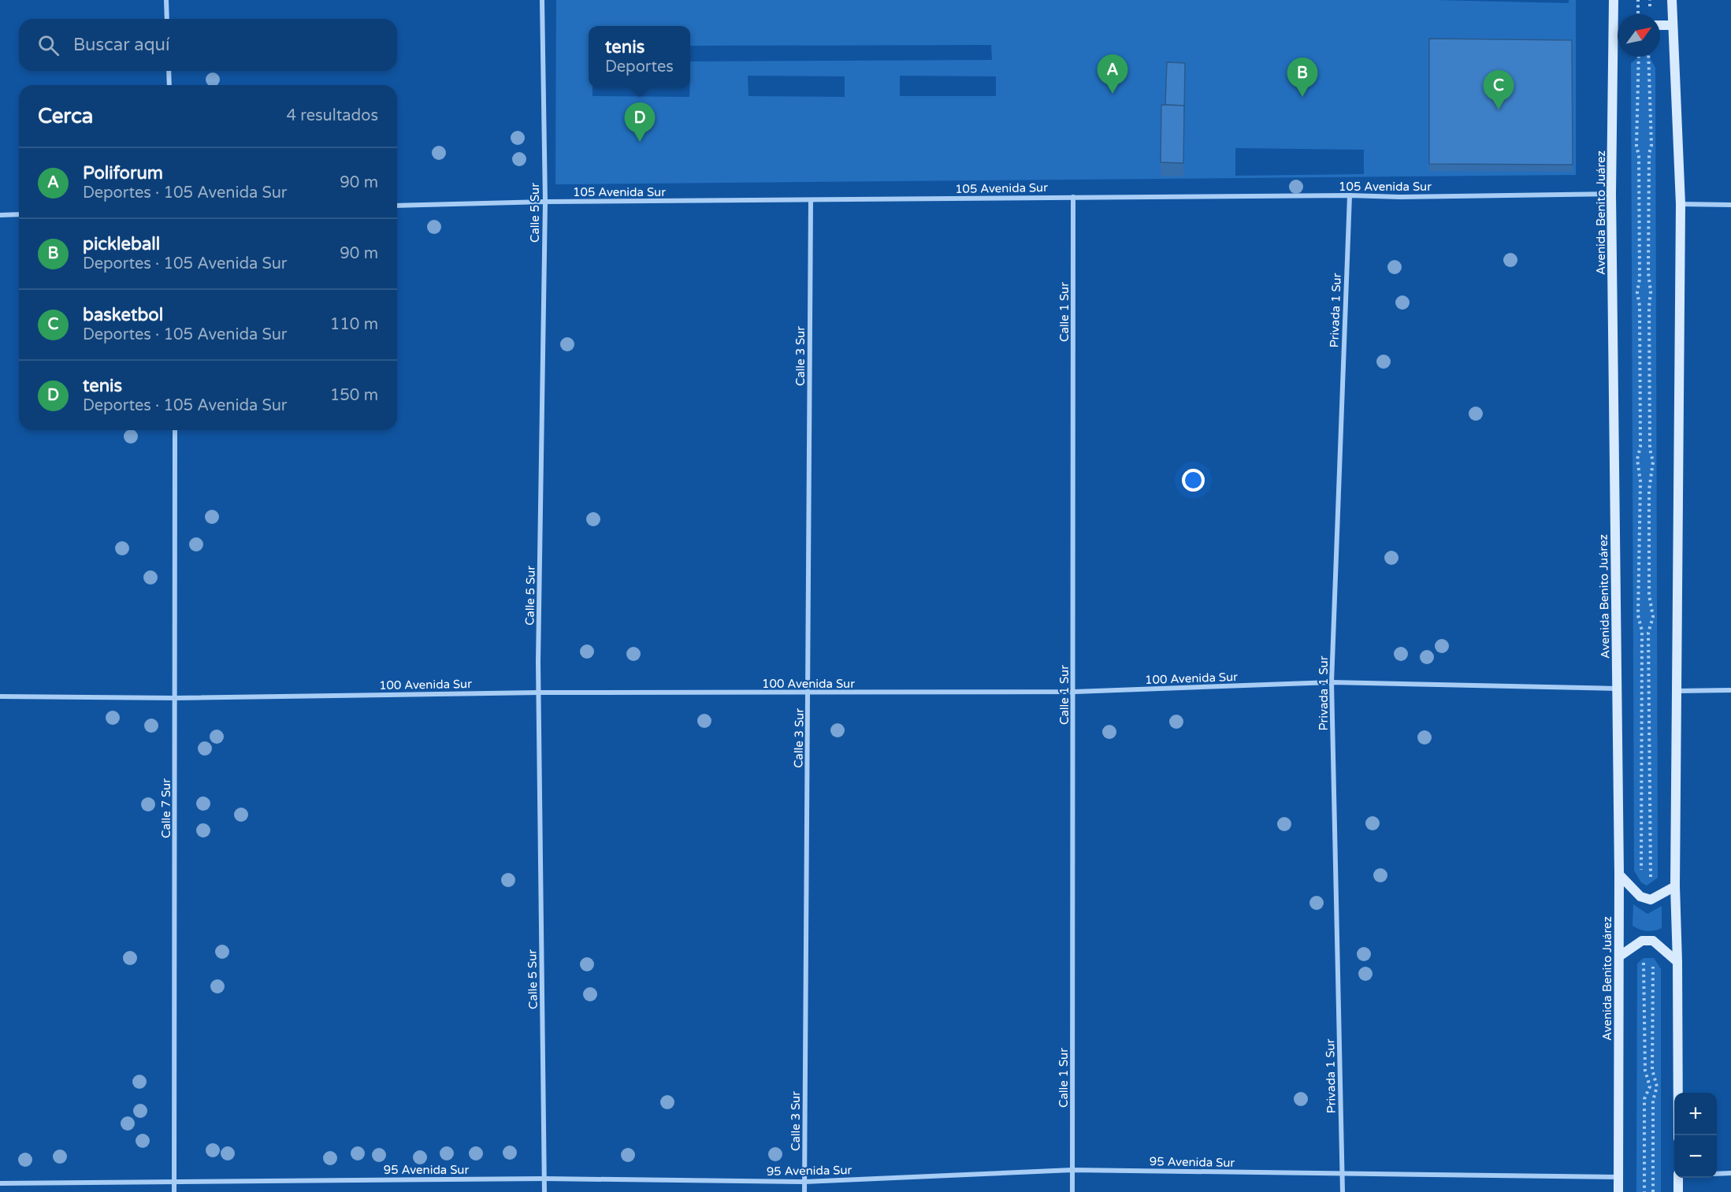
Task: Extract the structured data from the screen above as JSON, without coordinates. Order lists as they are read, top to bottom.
{
  "streets": {
    "main road": ["Avenida Benito Juárez"],
    "street": [
      "105 Avenida Sur",
      "Calle 5 Sur",
      "Privada 1 Sur",
      "Calle 1 Sur",
      "Calle 3 Sur",
      "100 Avenida Sur",
      "Calle 7 Sur",
      "95 Avenida Sur"
    ]
  },
  "crossings": [
    ["105 Avenida Sur", "Calle 5 Sur"],
    ["105 Avenida Sur", "Avenida Benito Juárez"],
    ["105 Avenida Sur", "Privada 1 Sur"],
    ["105 Avenida Sur", "Calle 1 Sur"],
    ["105 Avenida Sur", "Calle 3 Sur"],
    ["Calle 5 Sur", "100 Avenida Sur"],
    ["Calle 5 Sur", "95 Avenida Sur"],
    ["Avenida Benito Juárez", "100 Avenida Sur"],
    ["Avenida Benito Juárez", "95 Avenida Sur"],
    ["Privada 1 Sur", "100 Avenida Sur"],
    ["Privada 1 Sur", "95 Avenida Sur"],
    ["Calle 1 Sur", "100 Avenida Sur"],
    ["Calle 1 Sur", "95 Avenida Sur"],
    ["Calle 3 Sur", "100 Avenida Sur"],
    ["Calle 3 Sur", "95 Avenida Sur"],
    ["100 Avenida Sur", "Calle 7 Sur"],
    ["Calle 7 Sur", "95 Avenida Sur"]
  ],
  "north": "top right",
  "page": {
    "search": "Buscar aquí",
    "popup": ["tenis", "Deportes"],
    "pins": [
      "A",
      "B",
      "C",
      "D"
    ],
    "heading": ["Cerca", "4 resultados"],
    "list": [
      {
        "mark": "A",
        "name": "Poliforum",
        "note": "Deportes · 105 Avenida Sur",
        "value": "90 m"
      },
      {
        "mark": "B",
        "name": "pickleball",
        "note": "Deportes · 105 Avenida Sur",
        "value": "90 m"
      },
      {
        "mark": "C",
        "name": "basketbol",
        "note": "Deportes · 105 Avenida Sur",
        "value": "110 m"
      },
      {
        "mark": "D",
        "name": "tenis",
        "note": "Deportes · 105 Avenida Sur",
        "value": "150 m"
      }
    ],
    "map_buttons": ["+", "−"]
  }
}
